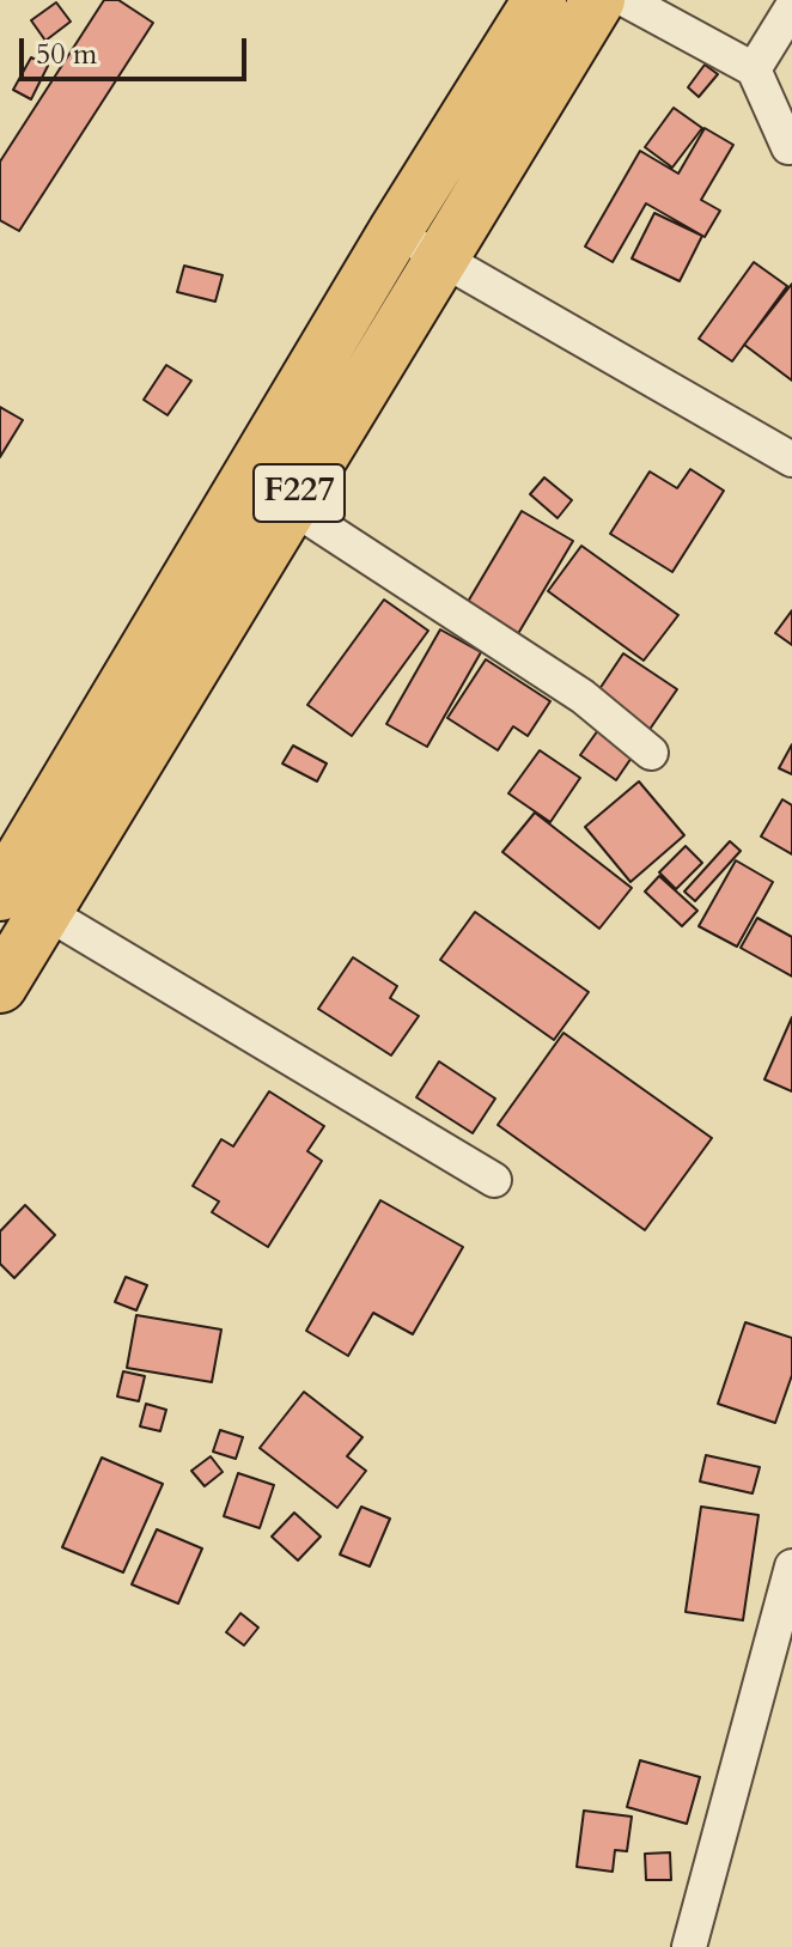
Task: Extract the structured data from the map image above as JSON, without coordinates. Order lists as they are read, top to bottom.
{
  "streets": {
    "main road": ["F227"]
  },
  "scale_bar": "50 m"
}
